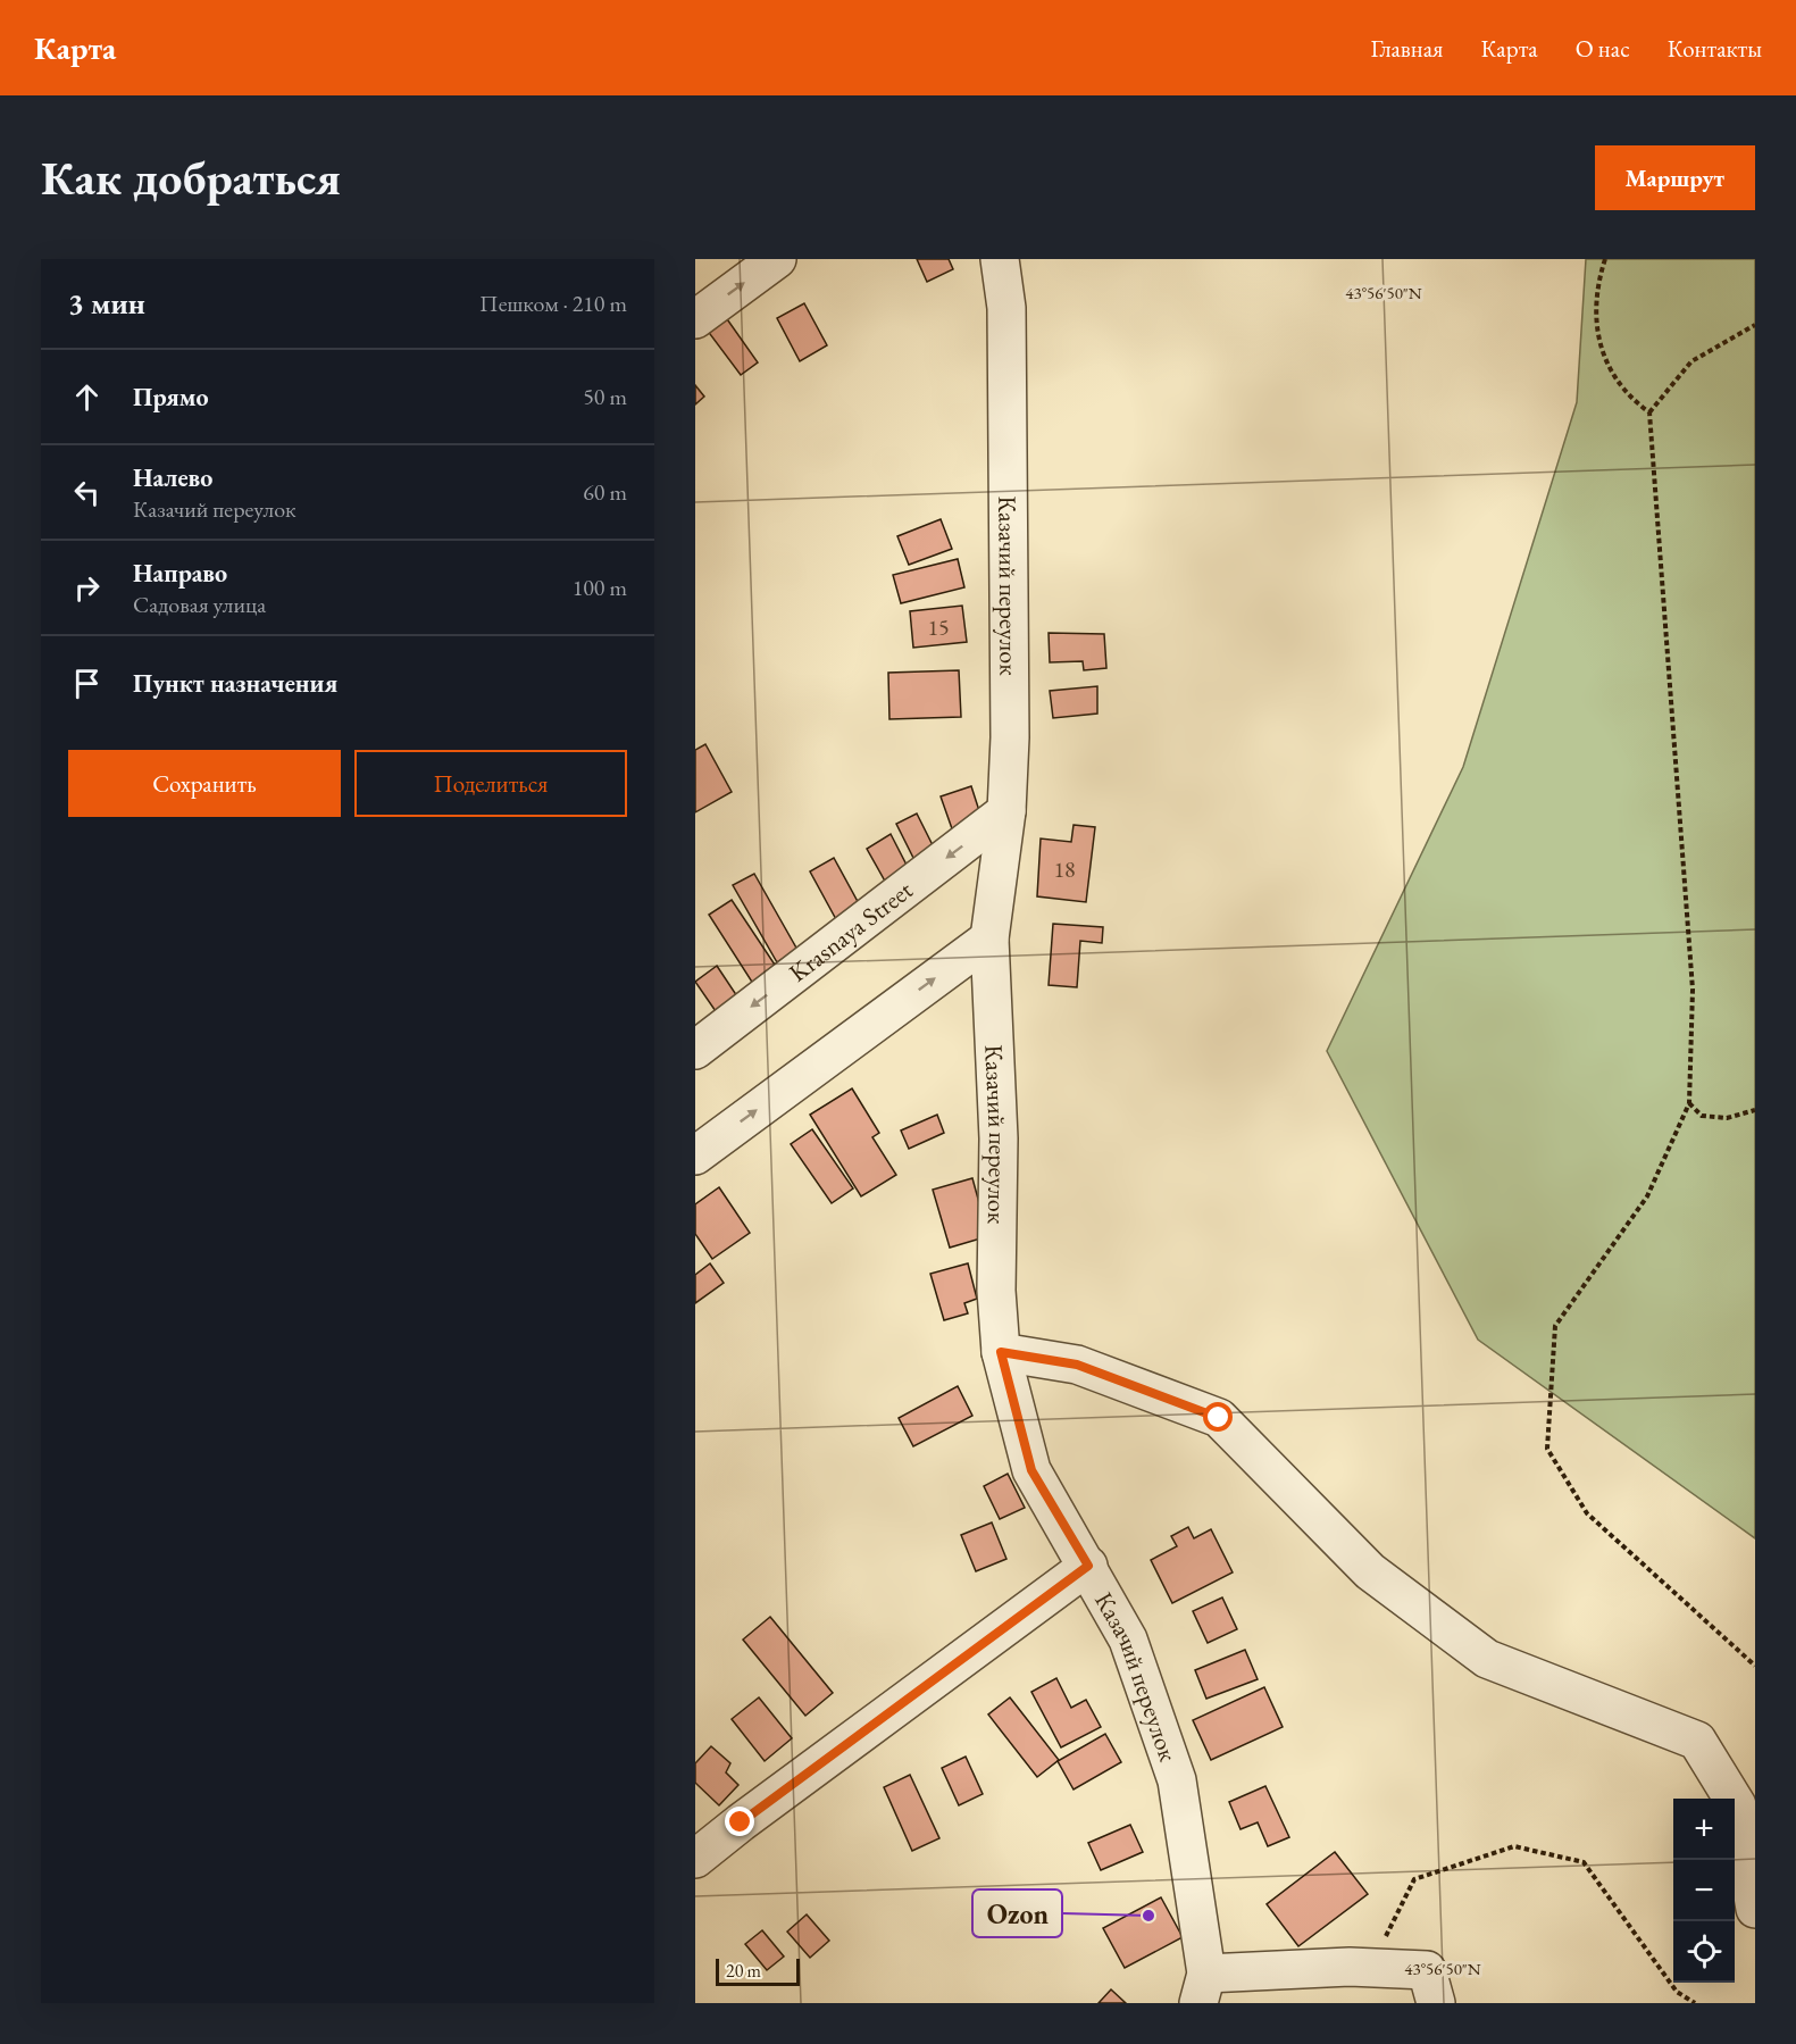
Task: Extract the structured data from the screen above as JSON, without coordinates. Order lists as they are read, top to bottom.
{
  "streets": {
    "street": ["Казачий переулок", "Krasnaya Street"]
  },
  "crossings": [
    ["Казачий переулок", "Krasnaya Street"]
  ],
  "places": ["Ozon"],
  "house_numbers": ["15", "18"],
  "scale_bar": "20 m",
  "page": {
    "header": "Карта",
    "nav": [
      "Главная",
      "Карта",
      "О нас",
      "Контакты"
    ],
    "buttons": [
      "Маршрут",
      ["Сохранить", "Поделиться"]
    ],
    "title": "Как добраться",
    "heading": ["3 мин", "Пешком · 210 m"],
    "list": [
      ["Прямо", "50 m"],
      ["Налево", "Казачий переулок", "60 m"],
      ["Направо", "Садовая улица", "100 m"],
      "Пункт назначения"
    ],
    "map_buttons": ["+", "−"],
    "scale": "20 m"
  },
  "coordinates": ["43°56'50\"N"]
}
